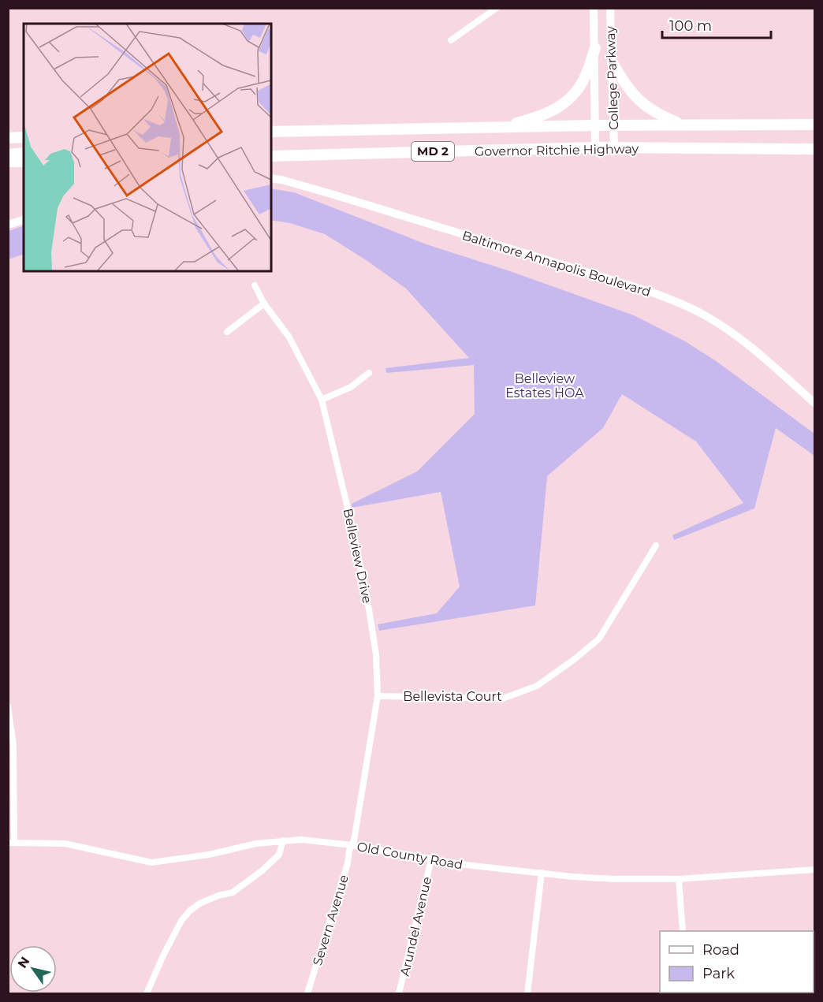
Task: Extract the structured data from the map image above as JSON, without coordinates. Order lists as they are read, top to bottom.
{
  "streets": {
    "highway": ["Governor Ritchie Highway", "MD 2"],
    "street": [
      "College Parkway",
      "Baltimore Annapolis Boulevard",
      "Belleview Drive",
      "Bellevista Court",
      "Old County Road",
      "Severn Avenue",
      "Arundel Avenue"
    ]
  },
  "crossings": [
    ["College Parkway", "Governor Ritchie Highway"],
    ["Belleview Drive", "Bellevista Court"],
    ["Belleview Drive", "Old County Road"],
    ["Belleview Drive", "Severn Avenue"],
    ["Old County Road", "Severn Avenue"],
    ["Old County Road", "Arundel Avenue"]
  ],
  "parks": ["Belleview Estates HOA"],
  "legend": ["Road", "Park"],
  "scale_bar": "100 m",
  "north": "top left"
}
